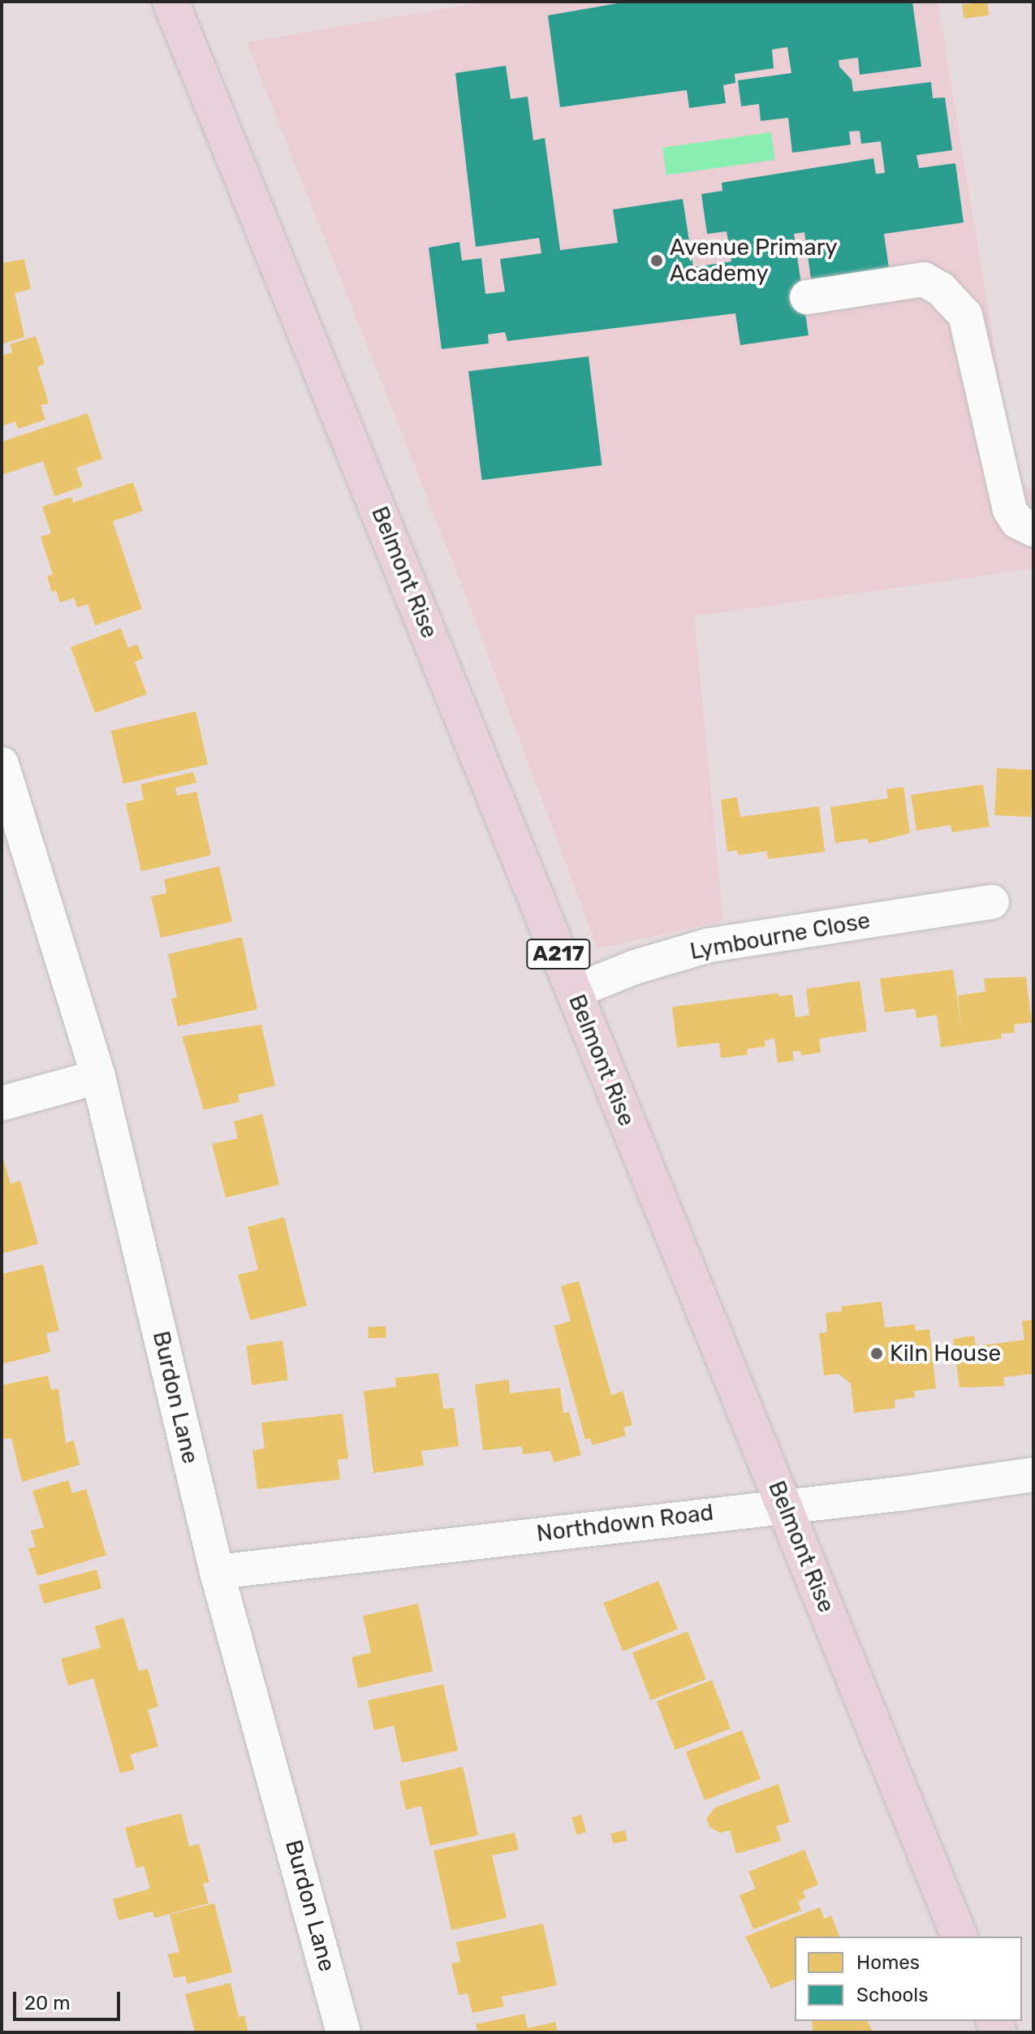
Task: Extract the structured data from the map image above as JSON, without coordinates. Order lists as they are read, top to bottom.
{
  "streets": {
    "highway": ["Belmont Rise", "A217"],
    "street": ["Lymbourne Close", "Burdon Lane", "Northdown Road"]
  },
  "crossings": [
    ["Belmont Rise", "Lymbourne Close"],
    ["Belmont Rise", "Northdown Road"],
    ["Burdon Lane", "Northdown Road"]
  ],
  "places": ["Avenue Primary Academy", "Kiln House"],
  "legend": ["Homes", "Schools"],
  "scale_bar": "20 m"
}
